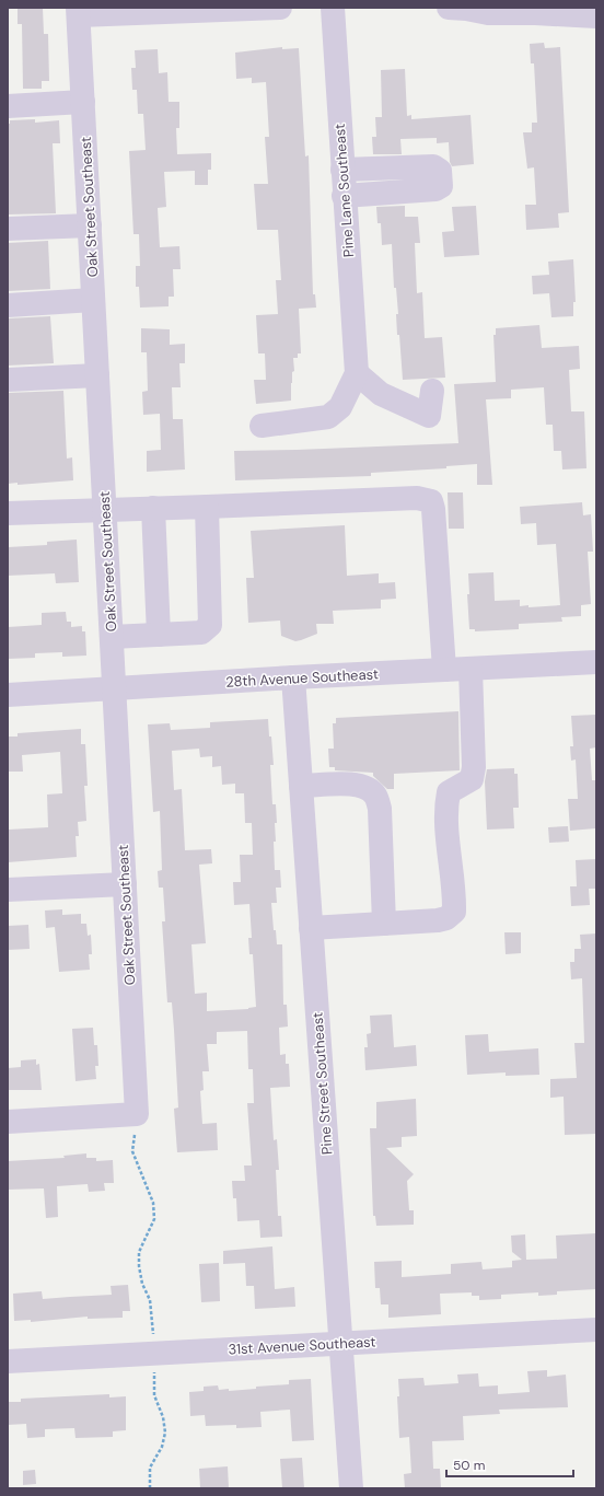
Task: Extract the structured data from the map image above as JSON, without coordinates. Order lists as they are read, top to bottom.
{
  "streets": {
    "street": [
      "Pine Lane Southeast",
      "Oak Street Southeast",
      "28th Avenue Southeast",
      "Pine Street Southeast",
      "31st Avenue Southeast"
    ]
  },
  "crossings": [
    ["Oak Street Southeast", "28th Avenue Southeast"],
    ["28th Avenue Southeast", "Pine Street Southeast"],
    ["Pine Street Southeast", "31st Avenue Southeast"]
  ],
  "scale_bar": "50 m"
}
